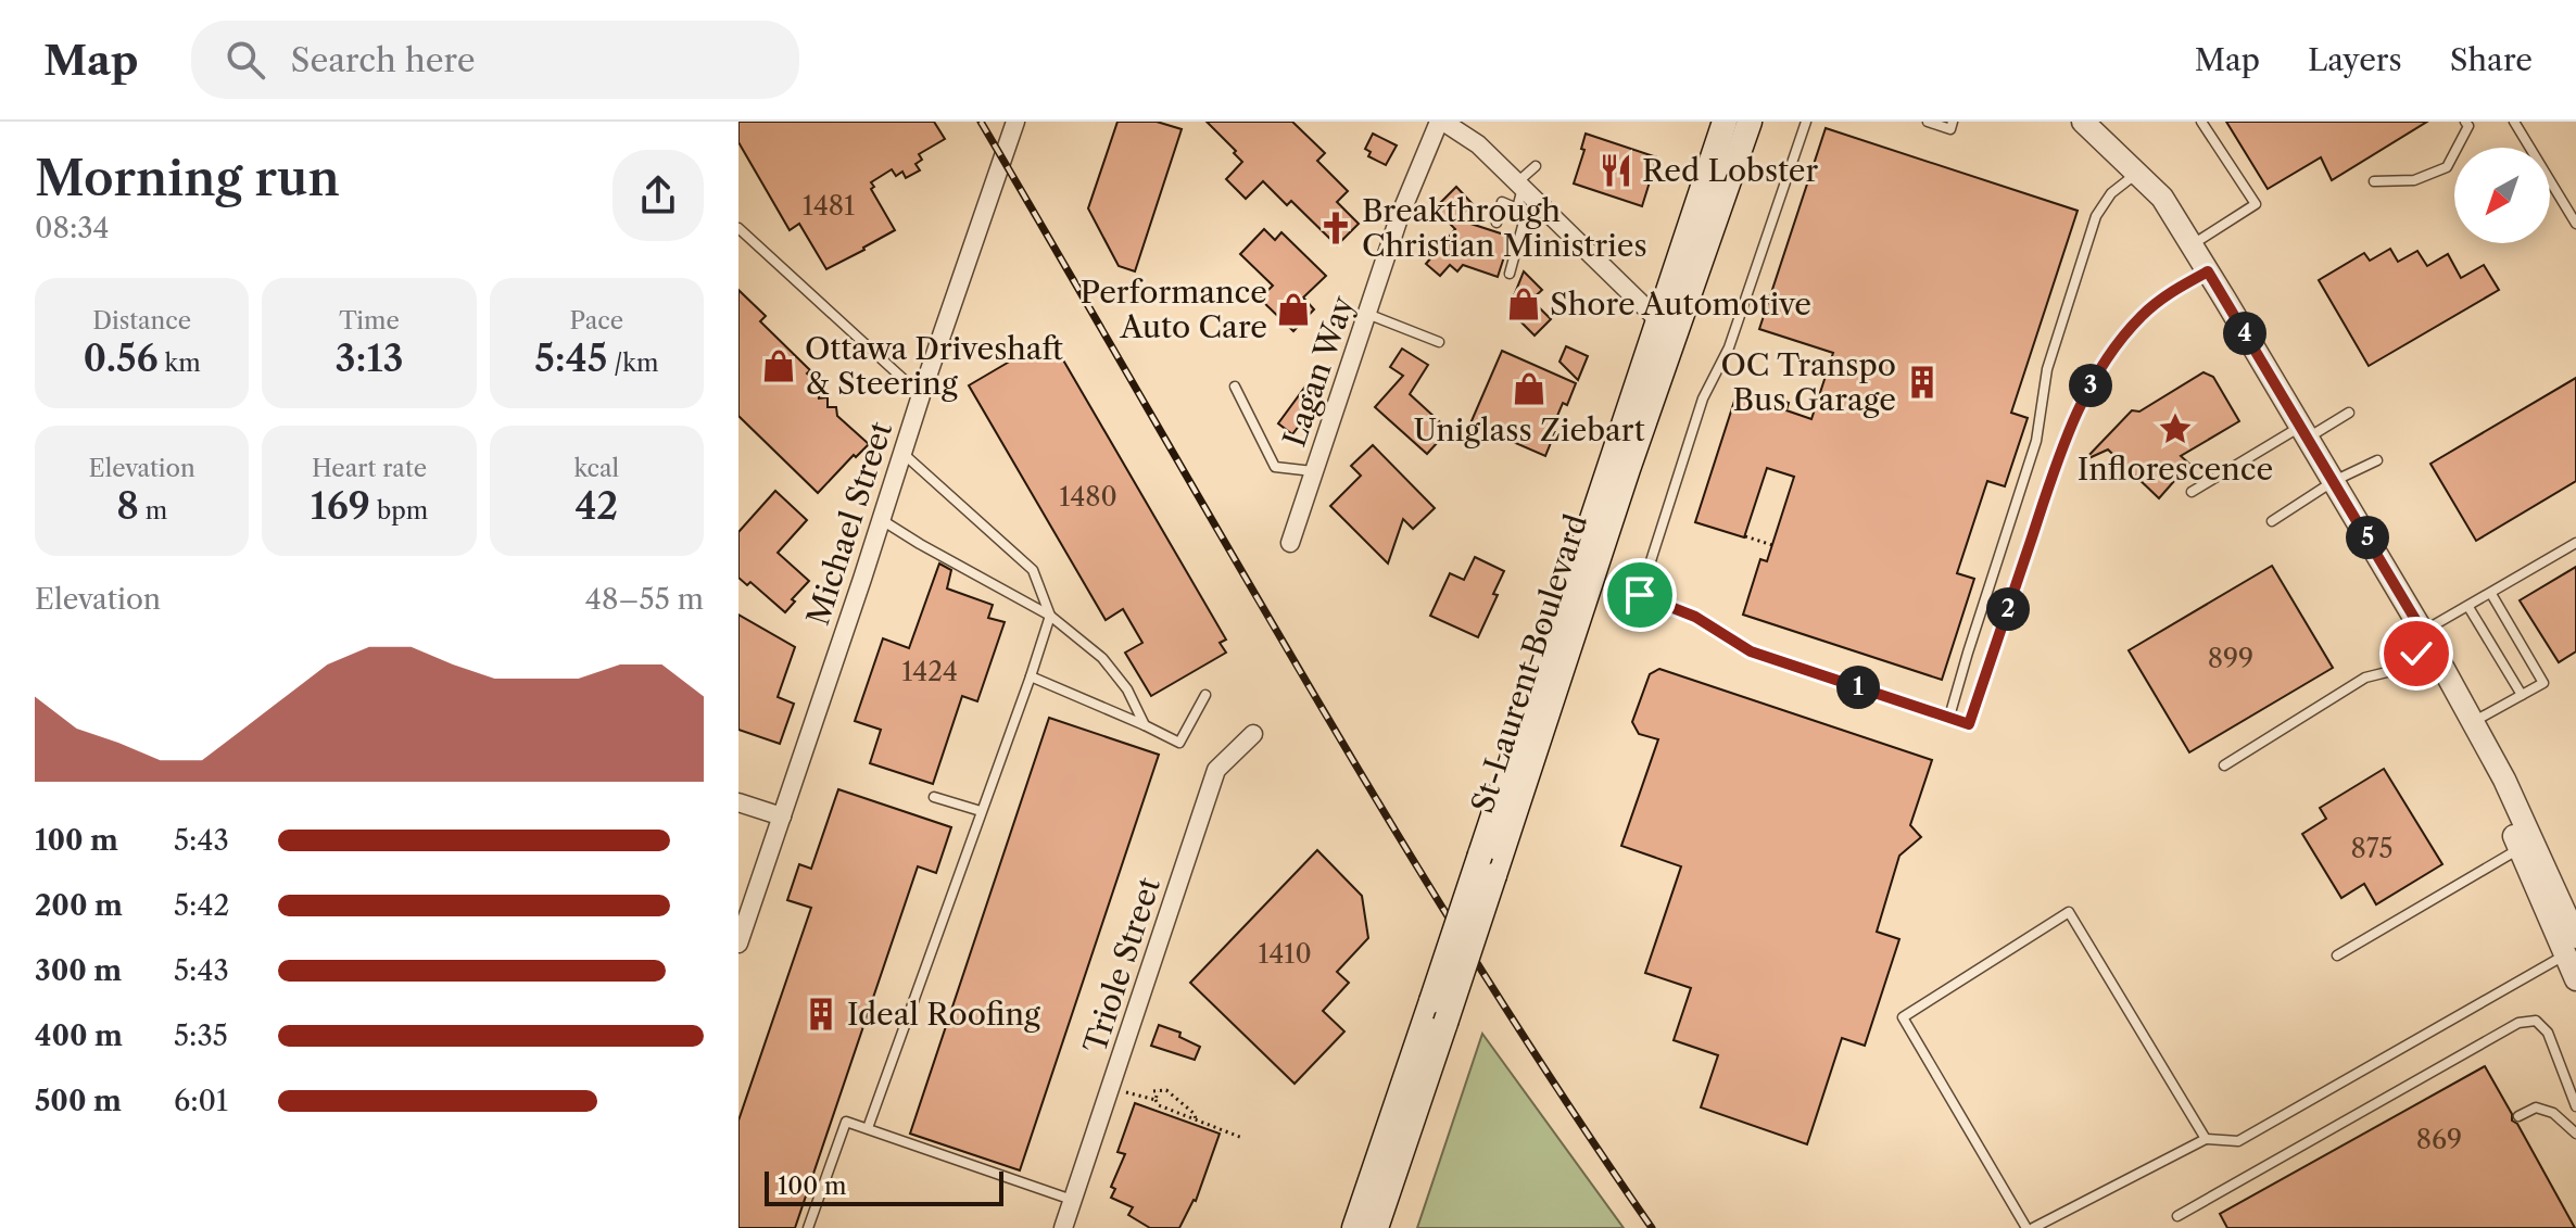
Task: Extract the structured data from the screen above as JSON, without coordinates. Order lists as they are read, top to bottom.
{
  "streets": {
    "main road": ["St-Laurent Boulevard"],
    "street": ["Lagan Way", "Michael Street", "Triole Street"]
  },
  "places": {
    "restaurant": ["Red Lobster"],
    "church": ["Breakthrough Christian Ministries"],
    "shop": [
      "Shore Automotive",
      "Performance Auto Care",
      "Ottawa Driveshaft & Steering",
      "Uniglass Ziebart"
    ],
    "building": ["OC Transpo Bus Garage", "Ideal Roofing"],
    "place": ["Inflorescence"]
  },
  "house_numbers": [
    "1481",
    "1480",
    "899",
    "1424",
    "875",
    "1410",
    "869"
  ],
  "scale_bar": "100 m",
  "north": "bottom left",
  "page": {
    "header": "Map",
    "search": "Search here",
    "nav": ["Map", "Layers", "Share"],
    "heading": ["Morning run", "08:34"],
    "stats": [
      ["Distance", "0.56 km"],
      ["Time", "3:13"],
      ["Pace", "5:45 /km"],
      ["Elevation", "8 m"],
      ["Heart rate", "169 bpm"],
      ["kcal", "42"]
    ],
    "pins": [
      "4",
      "3",
      "5",
      "2",
      "1"
    ],
    "chart": ["Elevation", "48–55 m"],
    "list": [
      {
        "name": "100 m",
        "note": "5:43"
      },
      {
        "name": "200 m",
        "note": "5:42"
      },
      {
        "name": "300 m",
        "note": "5:43"
      },
      {
        "name": "400 m",
        "note": "5:35"
      },
      {
        "name": "500 m",
        "note": "6:01"
      }
    ],
    "scale": "100 m"
  }
}
